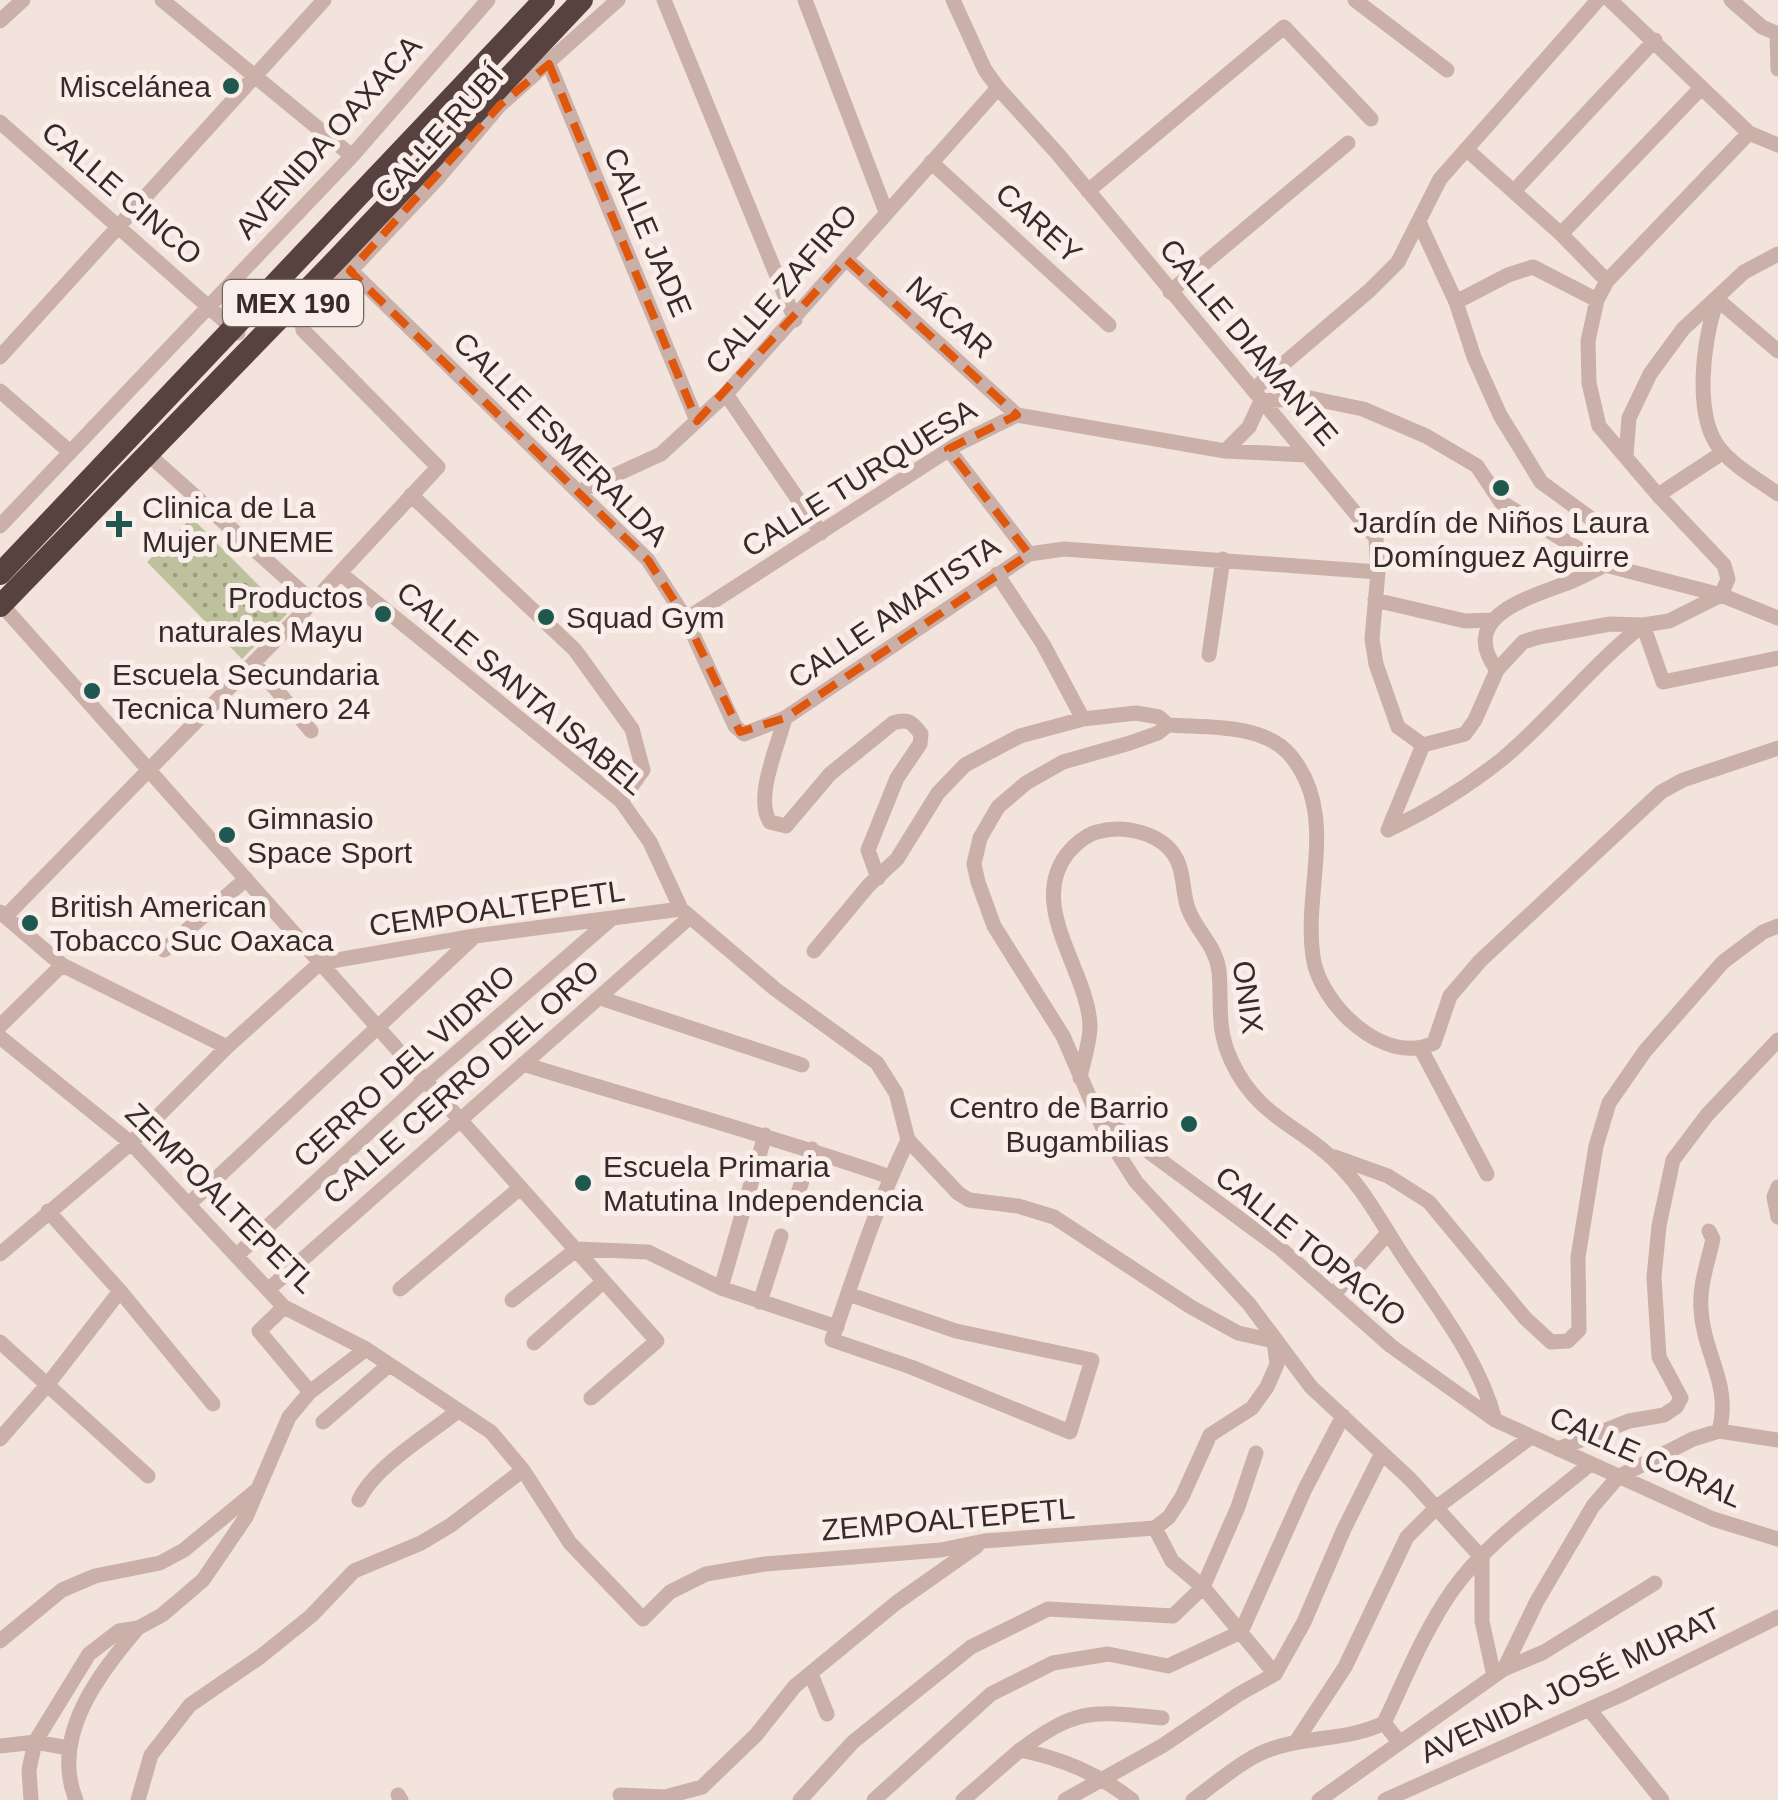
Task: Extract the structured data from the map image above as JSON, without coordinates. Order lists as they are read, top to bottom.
{
  "streets": {
    "highway": ["MEX 190"],
    "street": [
      "CALLE RUBÍ",
      "AVENIDA OAXACA",
      "CALLE CINCO",
      "CAREY",
      "CALLE JADE",
      "CALLE ZAFIRO",
      "NÁCAR",
      "CALLE DIAMANTE",
      "CALLE ESMERALDA",
      "CALLE TURQUESA",
      "CALLE AMATISTA",
      "CALLE SANTA ISABEL",
      "CEMPOALTEPETL",
      "ONIX",
      "CERRO DEL VIDRIO",
      "CALLE CERRO DEL ORO",
      "ZEMPOALTEPETL",
      "CALLE TOPACIO",
      "CALLE CORAL",
      "AVENIDA JOSÉ MURAT"
    ]
  },
  "crossings": [
    ["CALLE RUBÍ", "CALLE JADE"],
    ["CALLE RUBÍ", "MEX 190"],
    ["CALLE RUBÍ", "CALLE ESMERALDA"],
    ["AVENIDA OAXACA", "CALLE CINCO"],
    ["CALLE CINCO", "MEX 190"],
    ["CAREY", "CALLE ZAFIRO"],
    ["CALLE JADE", "CALLE ZAFIRO"],
    ["CALLE ZAFIRO", "NÁCAR"],
    ["CALLE ZAFIRO", "CALLE DIAMANTE"],
    ["CALLE ZAFIRO", "CALLE ESMERALDA"],
    ["MEX 190", "CALLE ESMERALDA"],
    ["NÁCAR", "CALLE TURQUESA"],
    ["CALLE DIAMANTE", "CALLE TURQUESA"],
    ["CALLE DIAMANTE", "CALLE AMATISTA"],
    ["CALLE ESMERALDA", "CALLE TURQUESA"],
    ["CALLE ESMERALDA", "CALLE AMATISTA"],
    ["CALLE SANTA ISABEL", "CEMPOALTEPETL"],
    ["CALLE SANTA ISABEL", "CALLE CERRO DEL ORO"],
    ["CEMPOALTEPETL", "CERRO DEL VIDRIO"],
    ["CEMPOALTEPETL", "CALLE CERRO DEL ORO"],
    ["ONIX", "CALLE TOPACIO"],
    ["ONIX", "CALLE CORAL"],
    ["CERRO DEL VIDRIO", "ZEMPOALTEPETL"],
    ["CALLE CERRO DEL ORO", "ZEMPOALTEPETL"],
    ["CALLE TOPACIO", "CALLE CORAL"]
  ],
  "places": {
    "other": [
      "Miscelánea",
      "Jardín de Niños Laura Domínguez Aguirre",
      "Productos naturales Mayu",
      "Squad Gym",
      "Escuela Secundaria Tecnica Numero 24",
      "Gimnasio Space Sport",
      "British American Tobacco Suc Oaxaca",
      "Centro de Barrio Bugambilias",
      "Escuela Primaria Matutina Independencia"
    ],
    "health": ["Clinica de La Mujer UNEME"]
  }
}
